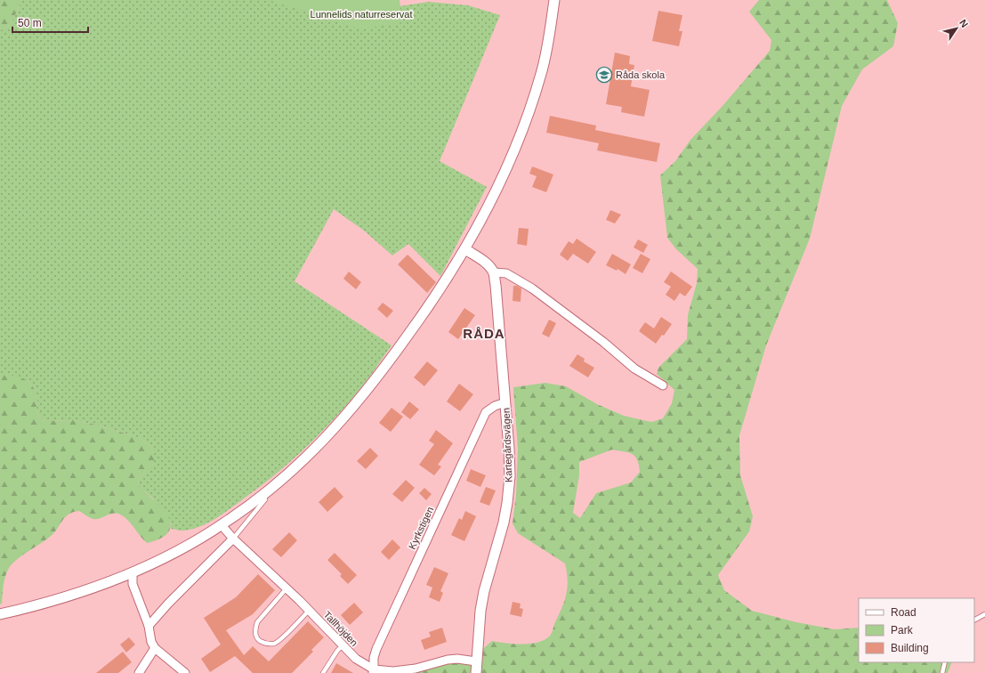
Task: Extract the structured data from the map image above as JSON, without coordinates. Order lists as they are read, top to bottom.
{
  "streets": {
    "street": ["Kartegårdsvägen", "Kyrkstigen", "Tallhöjden"]
  },
  "crossings": [
    ["Kartegårdsvägen", "Kyrkstigen"],
    ["Kartegårdsvägen", "Tallhöjden"],
    ["Kyrkstigen", "Tallhöjden"]
  ],
  "districts": ["RÅDA"],
  "parks": ["Lunnelids naturreservat"],
  "places": {
    "school or university": ["Råda skola"]
  },
  "legend": ["Road", "Park", "Building"],
  "scale_bar": "50 m",
  "north": "top right"
}
